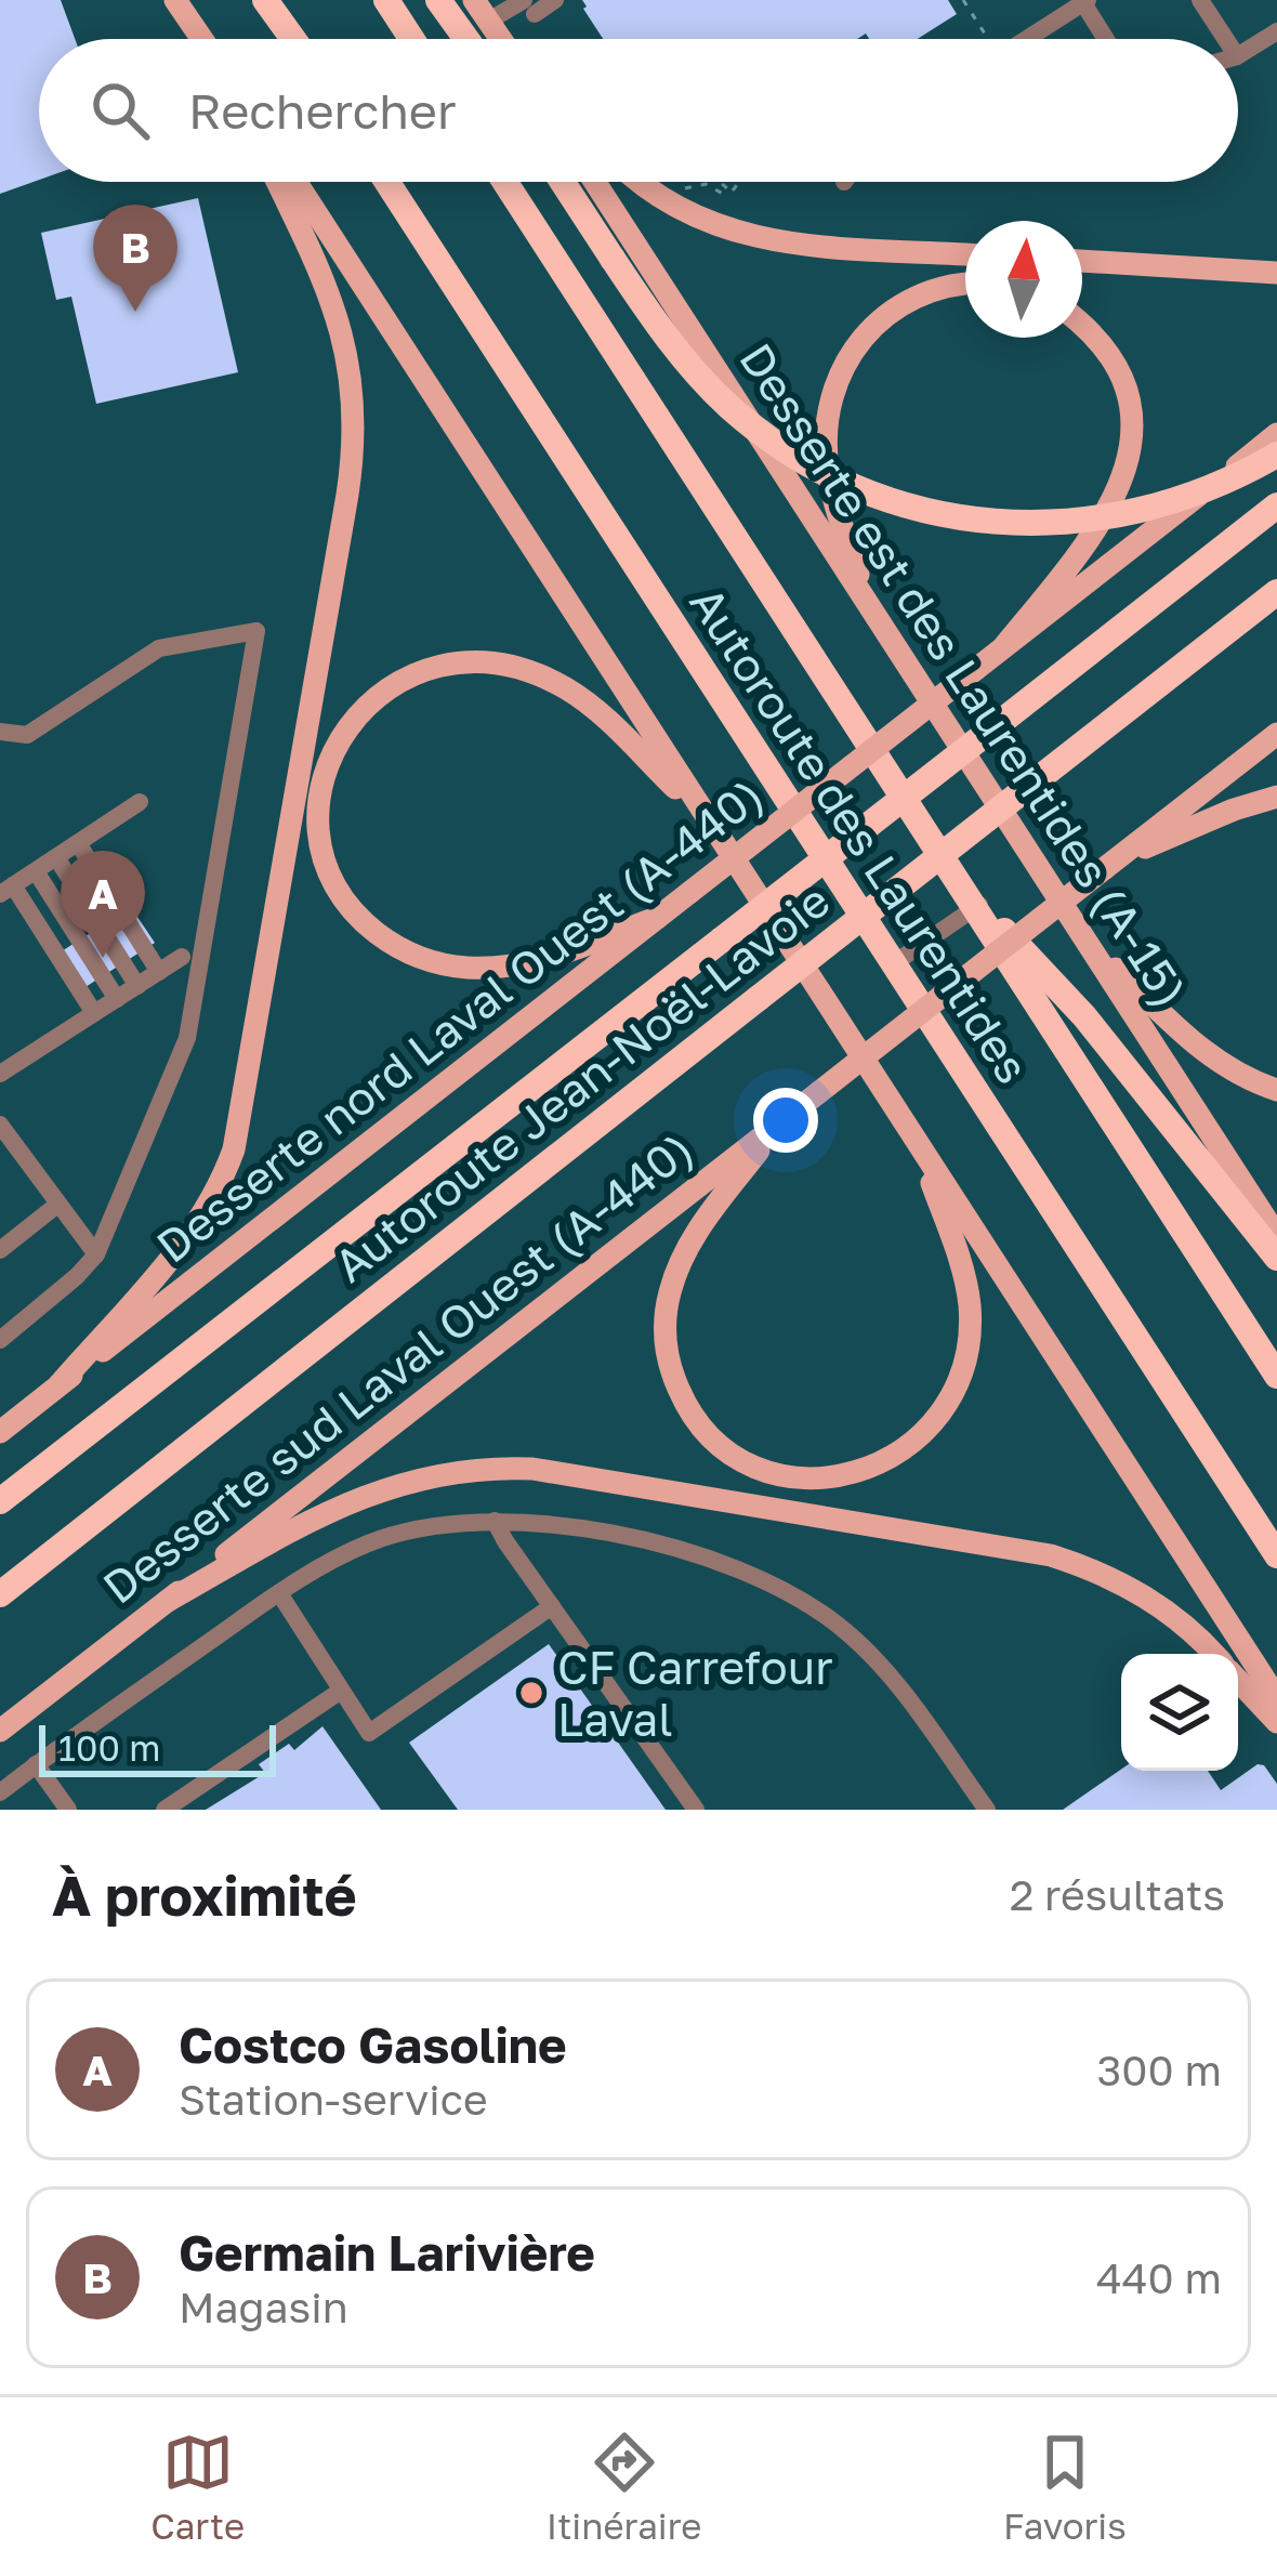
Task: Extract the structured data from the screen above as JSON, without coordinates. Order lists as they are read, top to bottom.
{
  "streets": {
    "highway": ["Autoroute des Laurentides", "Autoroute Jean-Noël-Lavoie"],
    "main road": ["Desserte est des Laurentides (A-15)", "Desserte nord Laval Ouest (A-440)", "Desserte sud Laval Ouest (A-440)"]
  },
  "places": ["CF Carrefour Laval"],
  "scale_bar": "100 m",
  "north": "top",
  "page": {
    "search": "Rechercher",
    "pins": ["B", "A"],
    "scale": "100 m",
    "heading": ["À proximité", "2 résultats"],
    "list": [
      {
        "mark": "A",
        "name": "Costco Gasoline",
        "note": "Station-service",
        "value": "300 m"
      },
      {
        "mark": "B",
        "name": "Germain Larivière",
        "note": "Magasin",
        "value": "440 m"
      }
    ],
    "nav": ["Carte", "Itinéraire", "Favoris"]
  }
}
